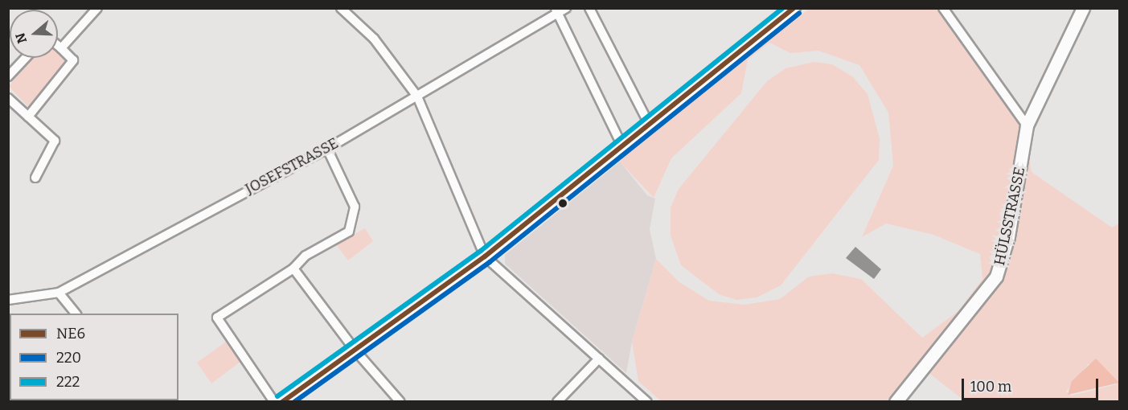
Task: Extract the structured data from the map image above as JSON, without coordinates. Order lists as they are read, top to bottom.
{
  "streets": {
    "main road": ["HÜLSSTRASSE"],
    "street": ["JOSEFSTRASSE"]
  },
  "lines": ["transit line NE6", "transit line 222", "transit line 220"],
  "legend": ["NE6", "220", "222"],
  "scale_bar": "100 m",
  "north": "left"
}
